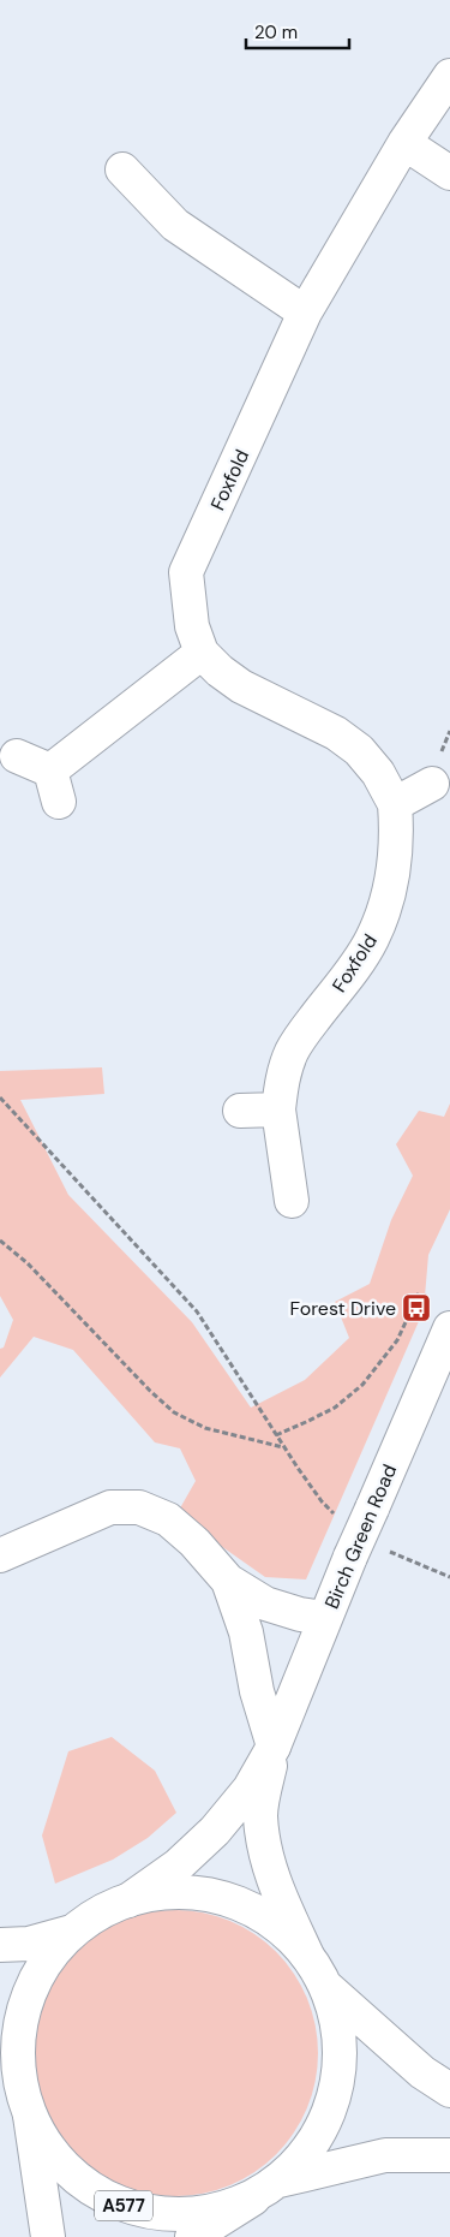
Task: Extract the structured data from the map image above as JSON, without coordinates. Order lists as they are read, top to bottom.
{
  "streets": {
    "street": ["Foxfold", "Birch Green Road", "A577"]
  },
  "crossings": [
    ["Birch Green Road", "A577"]
  ],
  "places": {
    "bus stop": ["Forest Drive"]
  },
  "scale_bar": "20 m"
}
